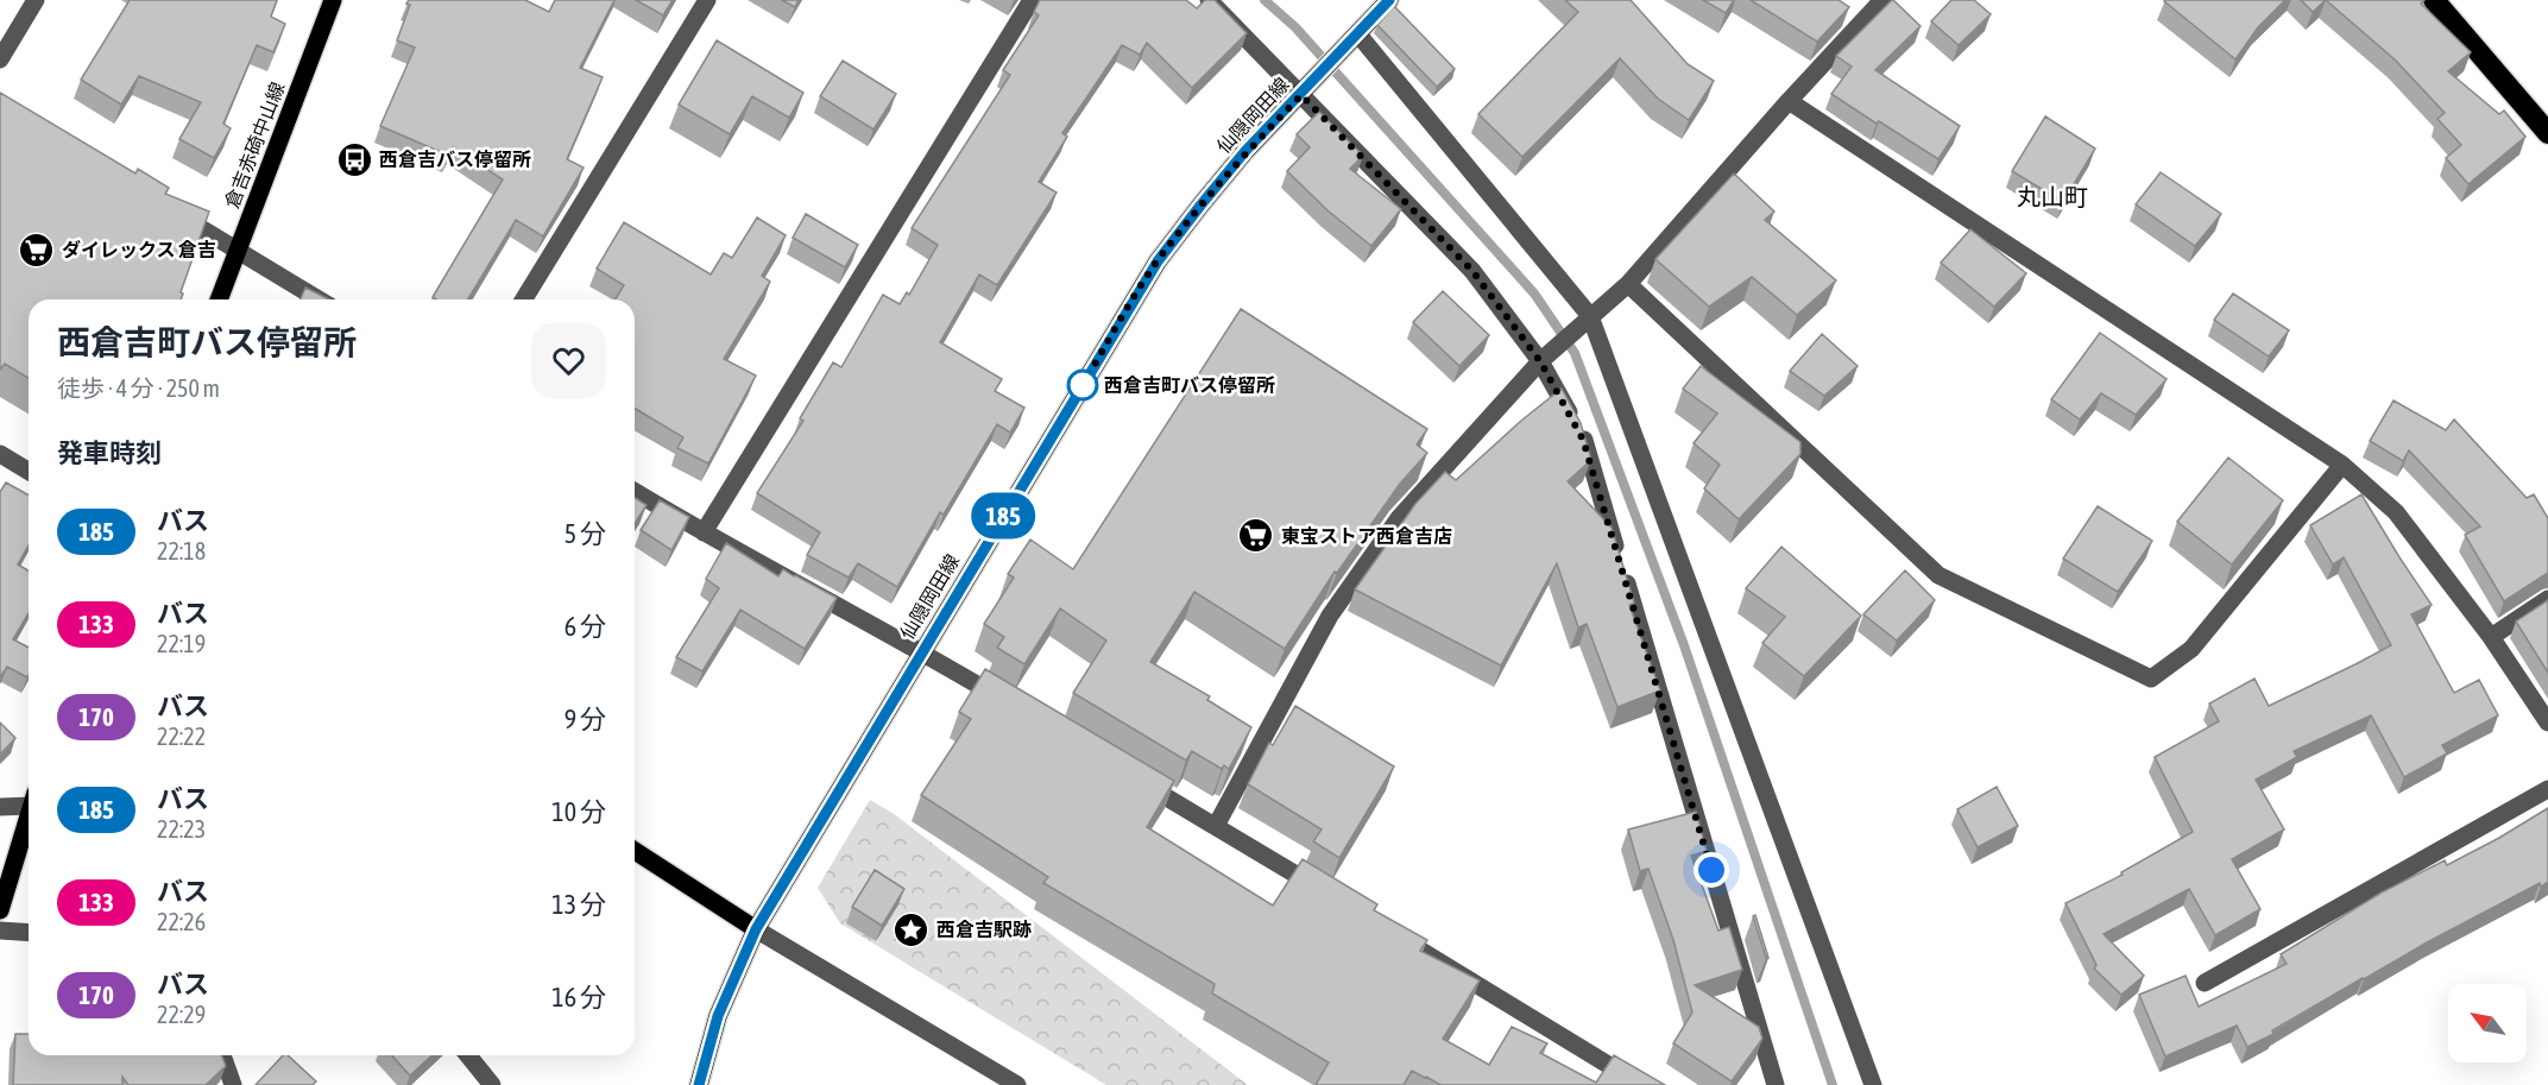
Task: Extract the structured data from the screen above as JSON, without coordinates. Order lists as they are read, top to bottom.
{
  "streets": {
    "main road": ["仙隠岡田線", "倉吉赤碕中山線"]
  },
  "districts": ["丸山町"],
  "places": {
    "bus stop": ["西倉吉バス停留所"],
    "supermarket": ["ダイレックス 倉吉", "東宝ストア西倉吉店"],
    "other": ["西倉吉町バス停留所"],
    "place": ["西倉吉駅跡"]
  },
  "lines": ["bus line 185"],
  "north": "top left",
  "page": {
    "on_map": "185",
    "heading": [
      ["西倉吉町バス停留所", "徒歩 · 4 分 · 250 m"],
      "発車時刻"
    ],
    "list": [
      {
        "mark": "185",
        "name": "バス",
        "note": "22:18",
        "value": "5 分"
      },
      {
        "mark": "133",
        "name": "バス",
        "note": "22:19",
        "value": "6 分"
      },
      {
        "mark": "170",
        "name": "バス",
        "note": "22:22",
        "value": "9 分"
      },
      {
        "mark": "185",
        "name": "バス",
        "note": "22:23",
        "value": "10 分"
      },
      {
        "mark": "133",
        "name": "バス",
        "note": "22:26",
        "value": "13 分"
      },
      {
        "mark": "170",
        "name": "バス",
        "note": "22:29",
        "value": "16 分"
      }
    ]
  }
}
